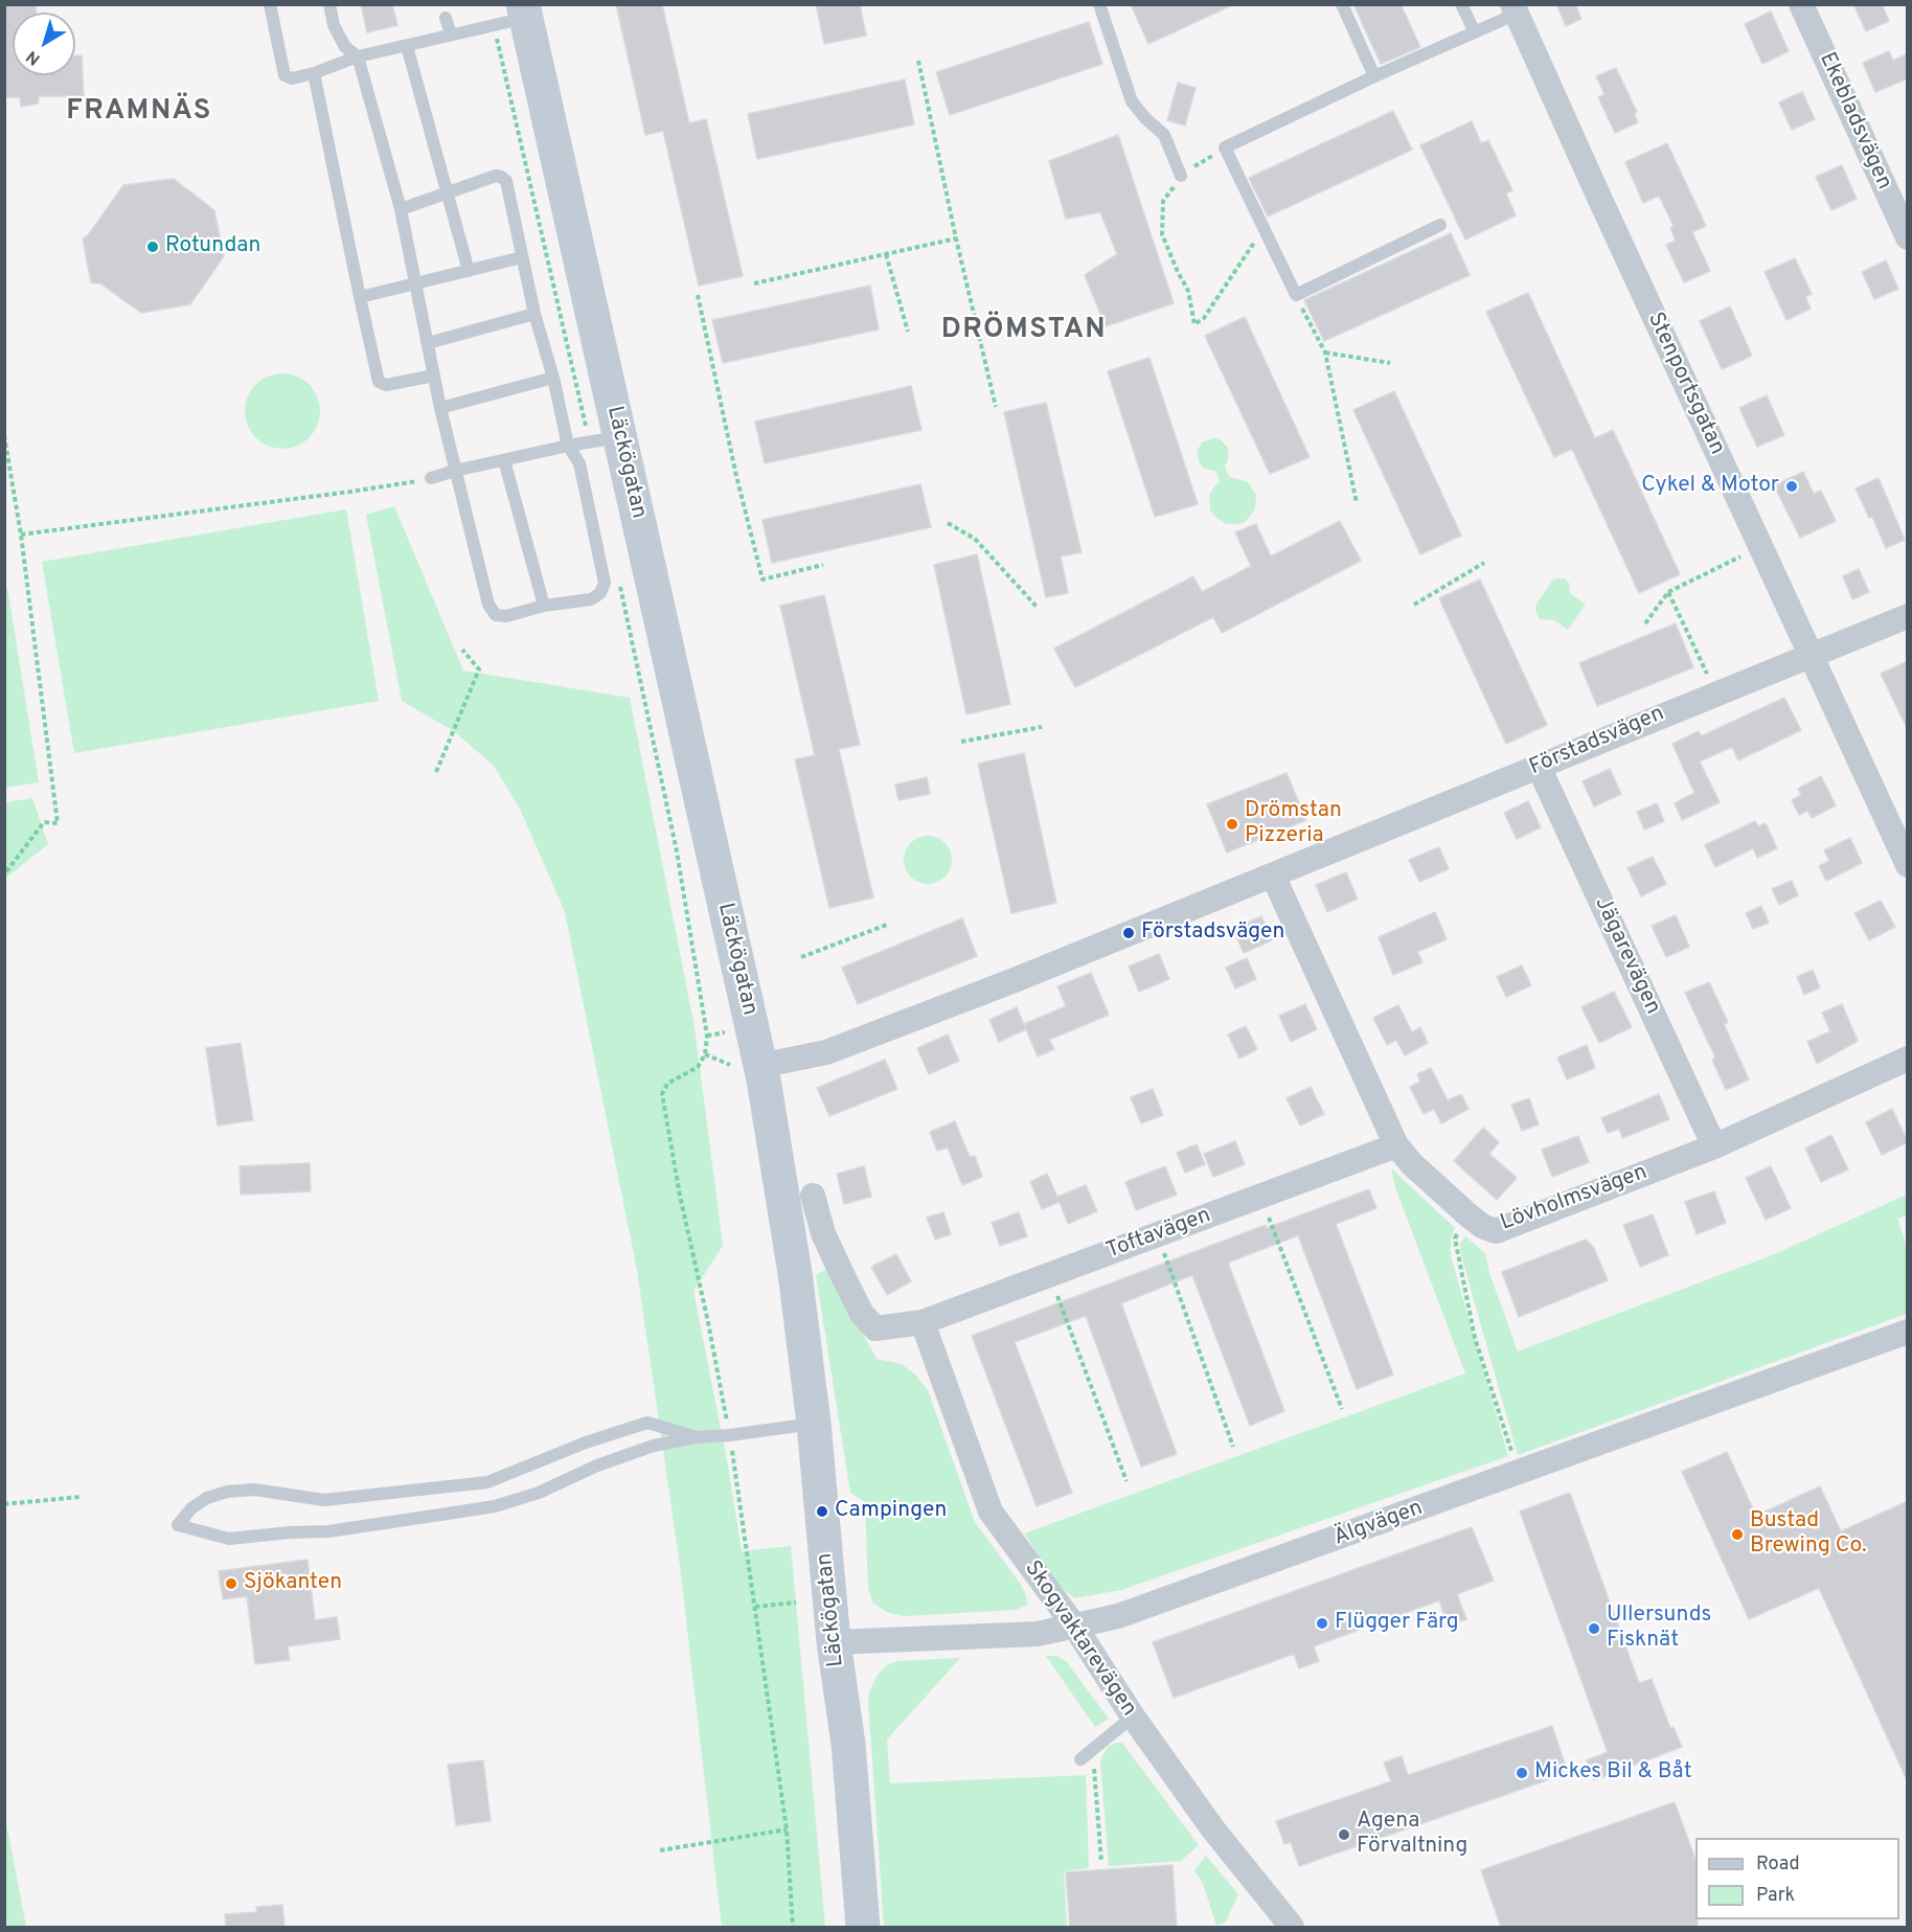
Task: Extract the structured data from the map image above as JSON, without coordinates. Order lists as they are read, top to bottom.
{
  "streets": {
    "main road": ["Läckögatan"],
    "street": [
      "Ekebladsvägen",
      "Stenportsgatan",
      "Förstadsvägen",
      "Jägarevägen",
      "Lövholmsvägen",
      "Toftavägen",
      "Älgvägen",
      "Skogvaktarevägen"
    ]
  },
  "crossings": [
    ["Stenportsgatan", "Förstadsvägen"],
    ["Läckögatan", "Förstadsvägen"],
    ["Läckögatan", "Älgvägen"],
    ["Förstadsvägen", "Jägarevägen"],
    ["Förstadsvägen", "Lövholmsvägen"],
    ["Jägarevägen", "Lövholmsvägen"],
    ["Lövholmsvägen", "Toftavägen"],
    ["Toftavägen", "Skogvaktarevägen"],
    ["Älgvägen", "Skogvaktarevägen"]
  ],
  "districts": ["FRAMNÄS", "DRÖMSTAN"],
  "places": [
    "Rotundan",
    "Cykel & Motor",
    "Drömstan Pizzeria",
    "Förstadsvägen",
    "Campingen",
    "Bustad Brewing Co.",
    "Sjökanten",
    "Flügger Färg",
    "Ullersunds Fisknät",
    "Mickes Bil & Båt",
    "Agena Förvaltning"
  ],
  "legend": ["Road", "Park"],
  "north": "bottom left"
}
